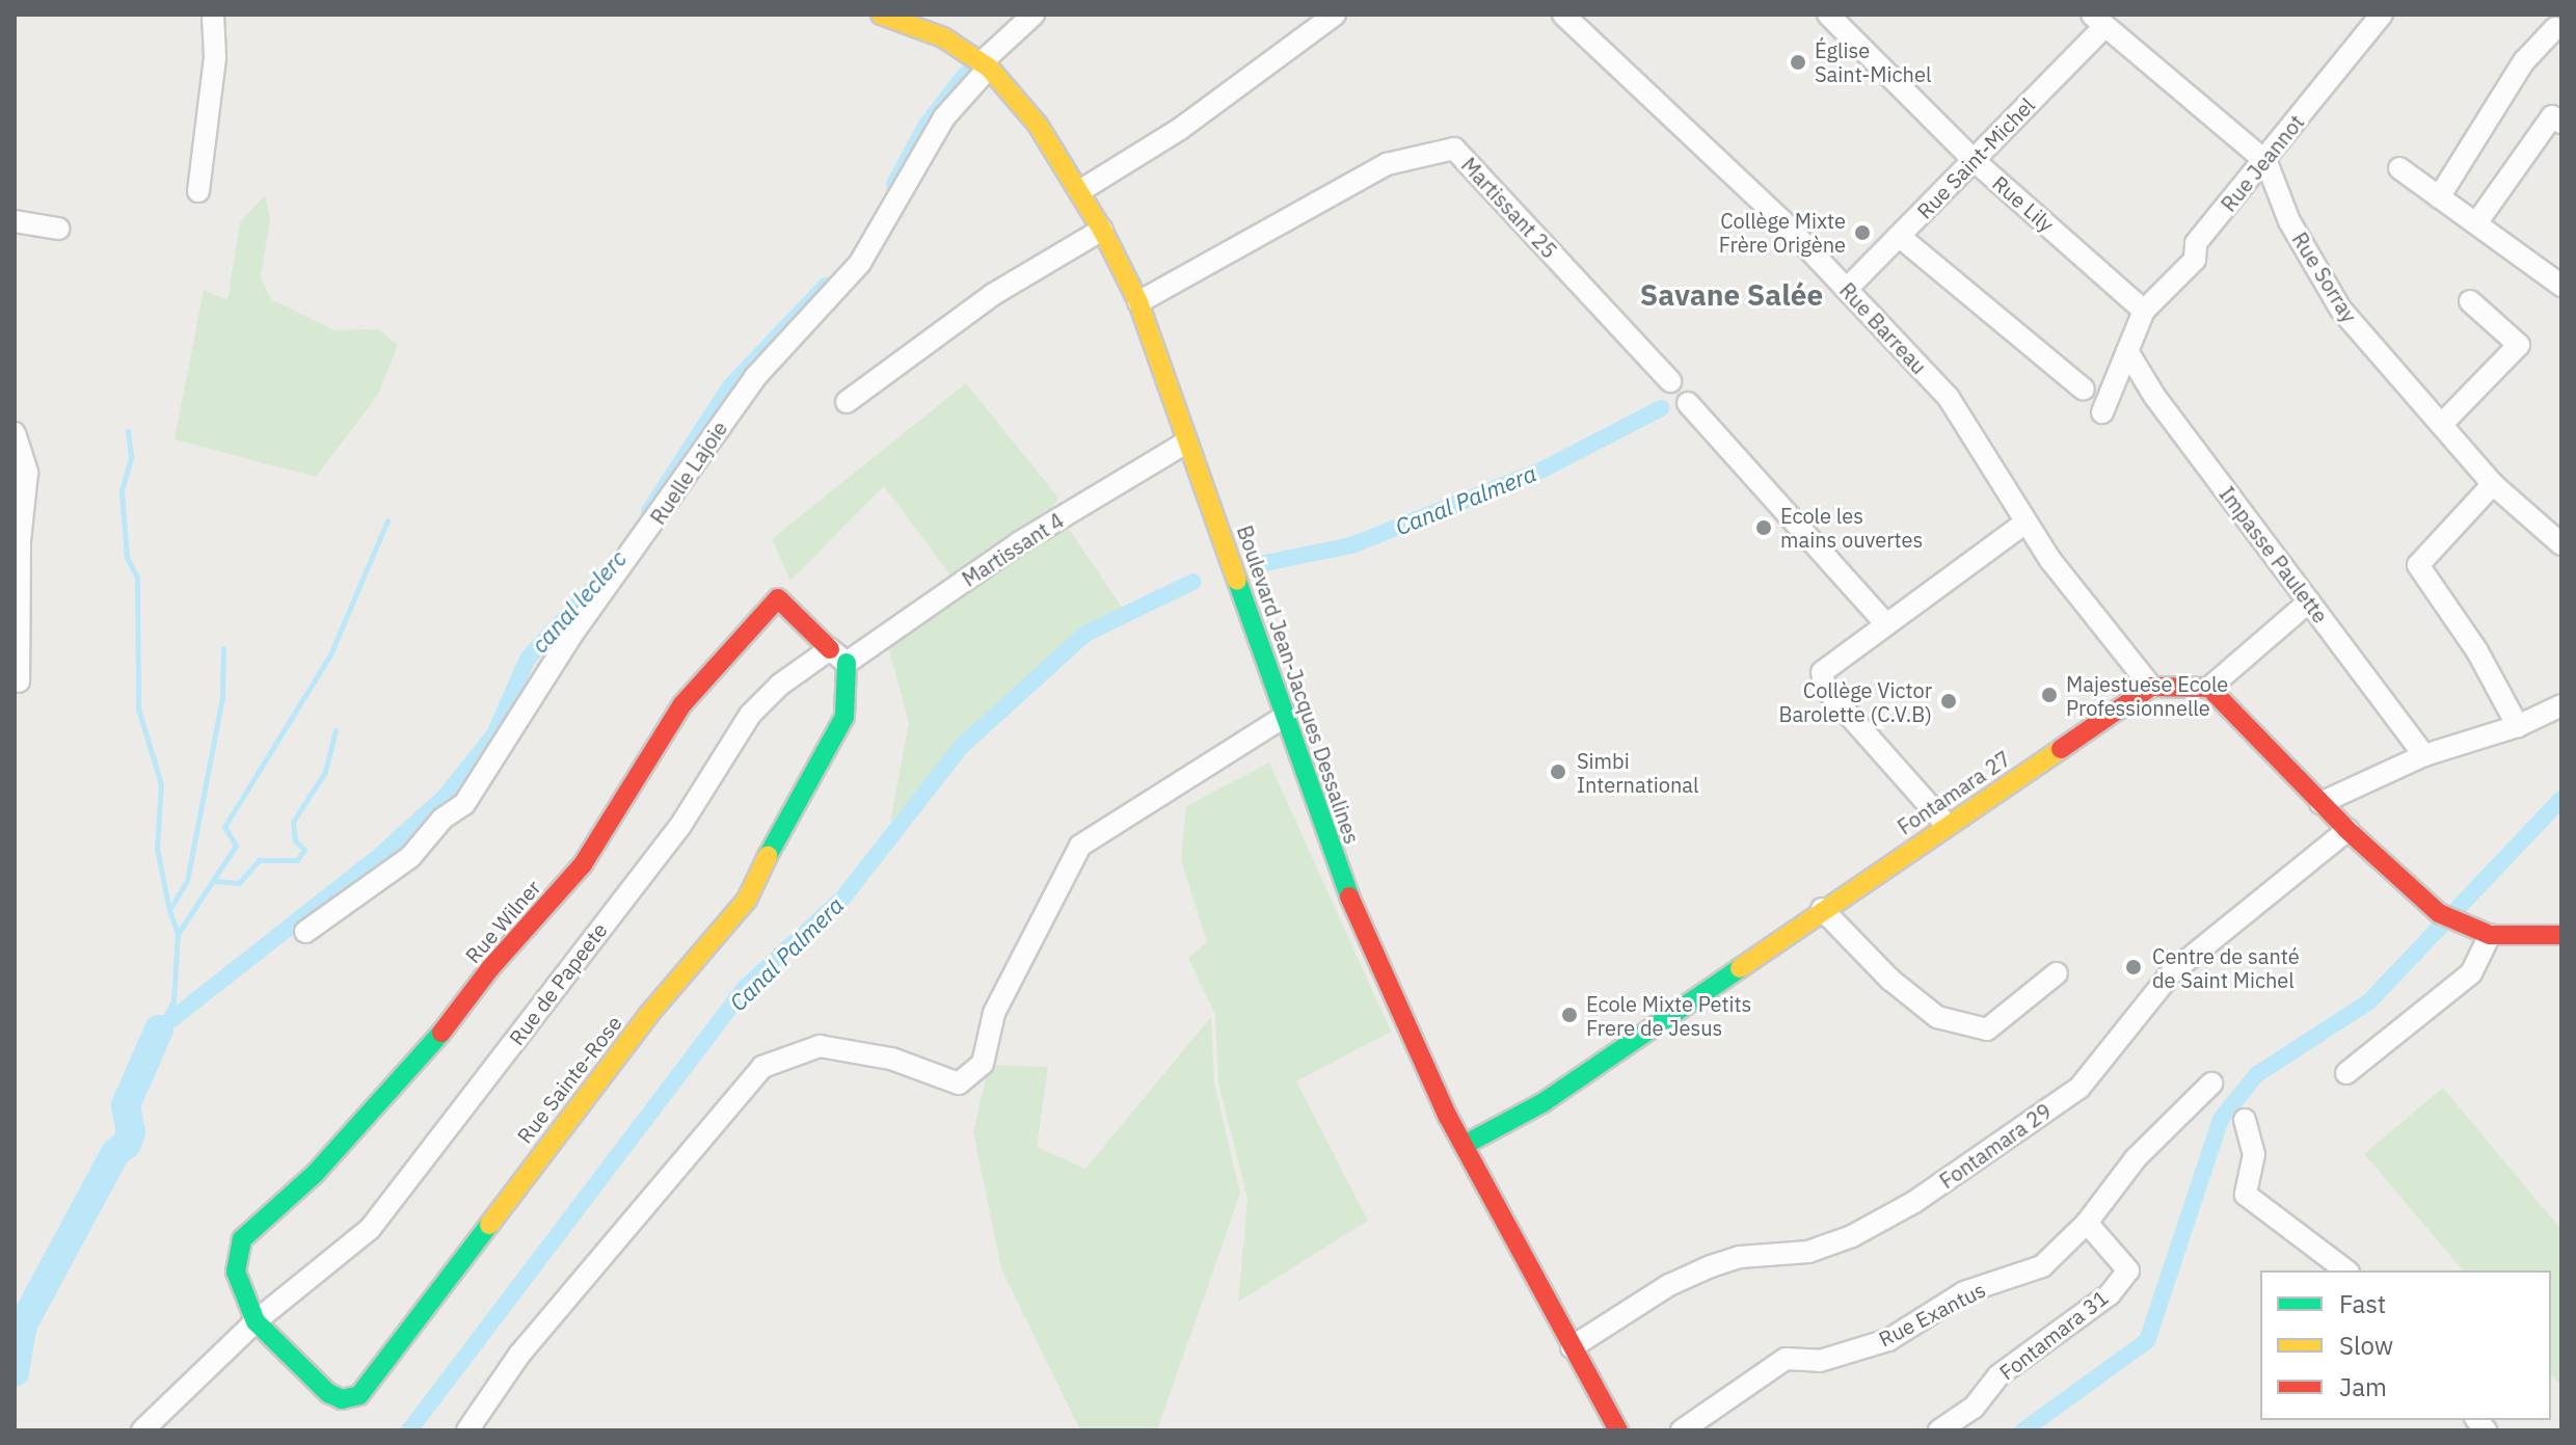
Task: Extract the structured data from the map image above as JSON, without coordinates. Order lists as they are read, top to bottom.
{
  "streets": {
    "street": [
      "Rue Saint-Michel",
      "Rue Jeannot",
      "Rue Lily",
      "Martissant 25",
      "Rue Sorray",
      "Rue Barreau",
      "Ruelle Lajoie",
      "Martissant 4",
      "Impasse Paulette",
      "Boulevard Jean-Jacques Dessalines",
      "Fontamara 27",
      "Rue Wilner",
      "Rue de Papeete",
      "Rue Sainte-Rose",
      "Fontamara 29",
      "Rue Exantus",
      "Fontamara 31"
    ]
  },
  "crossings": [
    ["Rue Saint-Michel", "Rue Lily"],
    ["Rue Saint-Michel", "Rue Sorray"],
    ["Rue Saint-Michel", "Rue Barreau"],
    ["Rue Jeannot", "Rue Lily"],
    ["Rue Jeannot", "Rue Sorray"],
    ["Martissant 25", "Boulevard Jean-Jacques Dessalines"],
    ["Rue Barreau", "Fontamara 27"],
    ["Ruelle Lajoie", "Boulevard Jean-Jacques Dessalines"],
    ["Martissant 4", "Boulevard Jean-Jacques Dessalines"],
    ["Martissant 4", "Rue Wilner"],
    ["Martissant 4", "Rue de Papeete"],
    ["Martissant 4", "Rue Sainte-Rose"],
    ["Boulevard Jean-Jacques Dessalines", "Fontamara 27"],
    ["Boulevard Jean-Jacques Dessalines", "Fontamara 29"],
    ["Rue Wilner", "Rue de Papeete"],
    ["Rue Wilner", "Rue Sainte-Rose"],
    ["Rue de Papeete", "Rue Sainte-Rose"],
    ["Rue Exantus", "Fontamara 31"]
  ],
  "districts": ["Savane Salée"],
  "water": ["Canal Palmera", "canal leclerc"],
  "places": [
    "Église Saint-Michel",
    "Collège Mixte Frère Origène",
    "Ecole les mains ouvertes",
    "Majestuese Ecole Professionnelle",
    "Collège Victor Barolette (C.V.B)",
    "Simbi International",
    "Centre de santé de Saint Michel",
    "Ecole Mixte Petits Frere de Jesus"
  ],
  "legend": ["Fast", "Slow", "Jam"]
}
